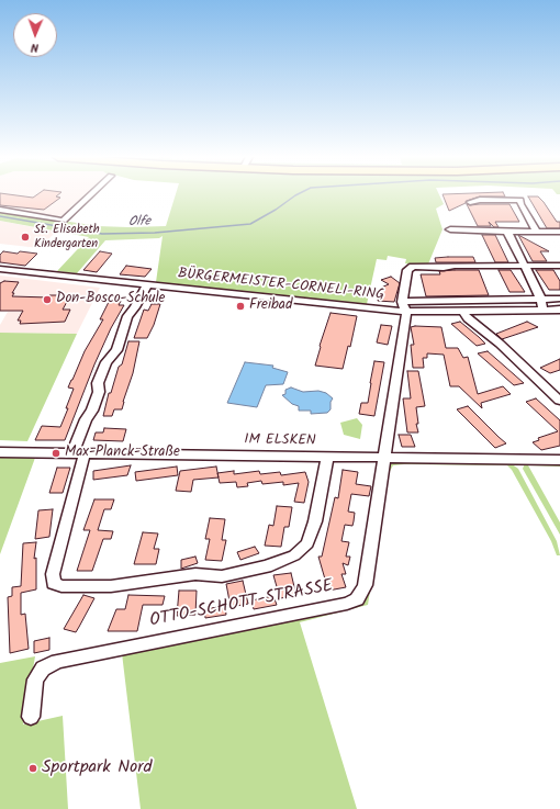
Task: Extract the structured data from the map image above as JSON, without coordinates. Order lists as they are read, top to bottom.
{
  "streets": {
    "street": ["BÜRGERMEISTER-CORNELI-RING", "IM ELSKEN", "OTTO-SCHOTT-STRASSE"]
  },
  "crossings": [
    ["BÜRGERMEISTER-CORNELI-RING", "OTTO-SCHOTT-STRASSE"],
    ["IM ELSKEN", "OTTO-SCHOTT-STRASSE"]
  ],
  "water": ["Olfe"],
  "places": [
    "St. Elisabeth Kindergarten",
    "Don-Bosco-Schule",
    "Freibad",
    "Max-Planck-Straße",
    "Sportpark Nord"
  ],
  "north": "bottom"
}
